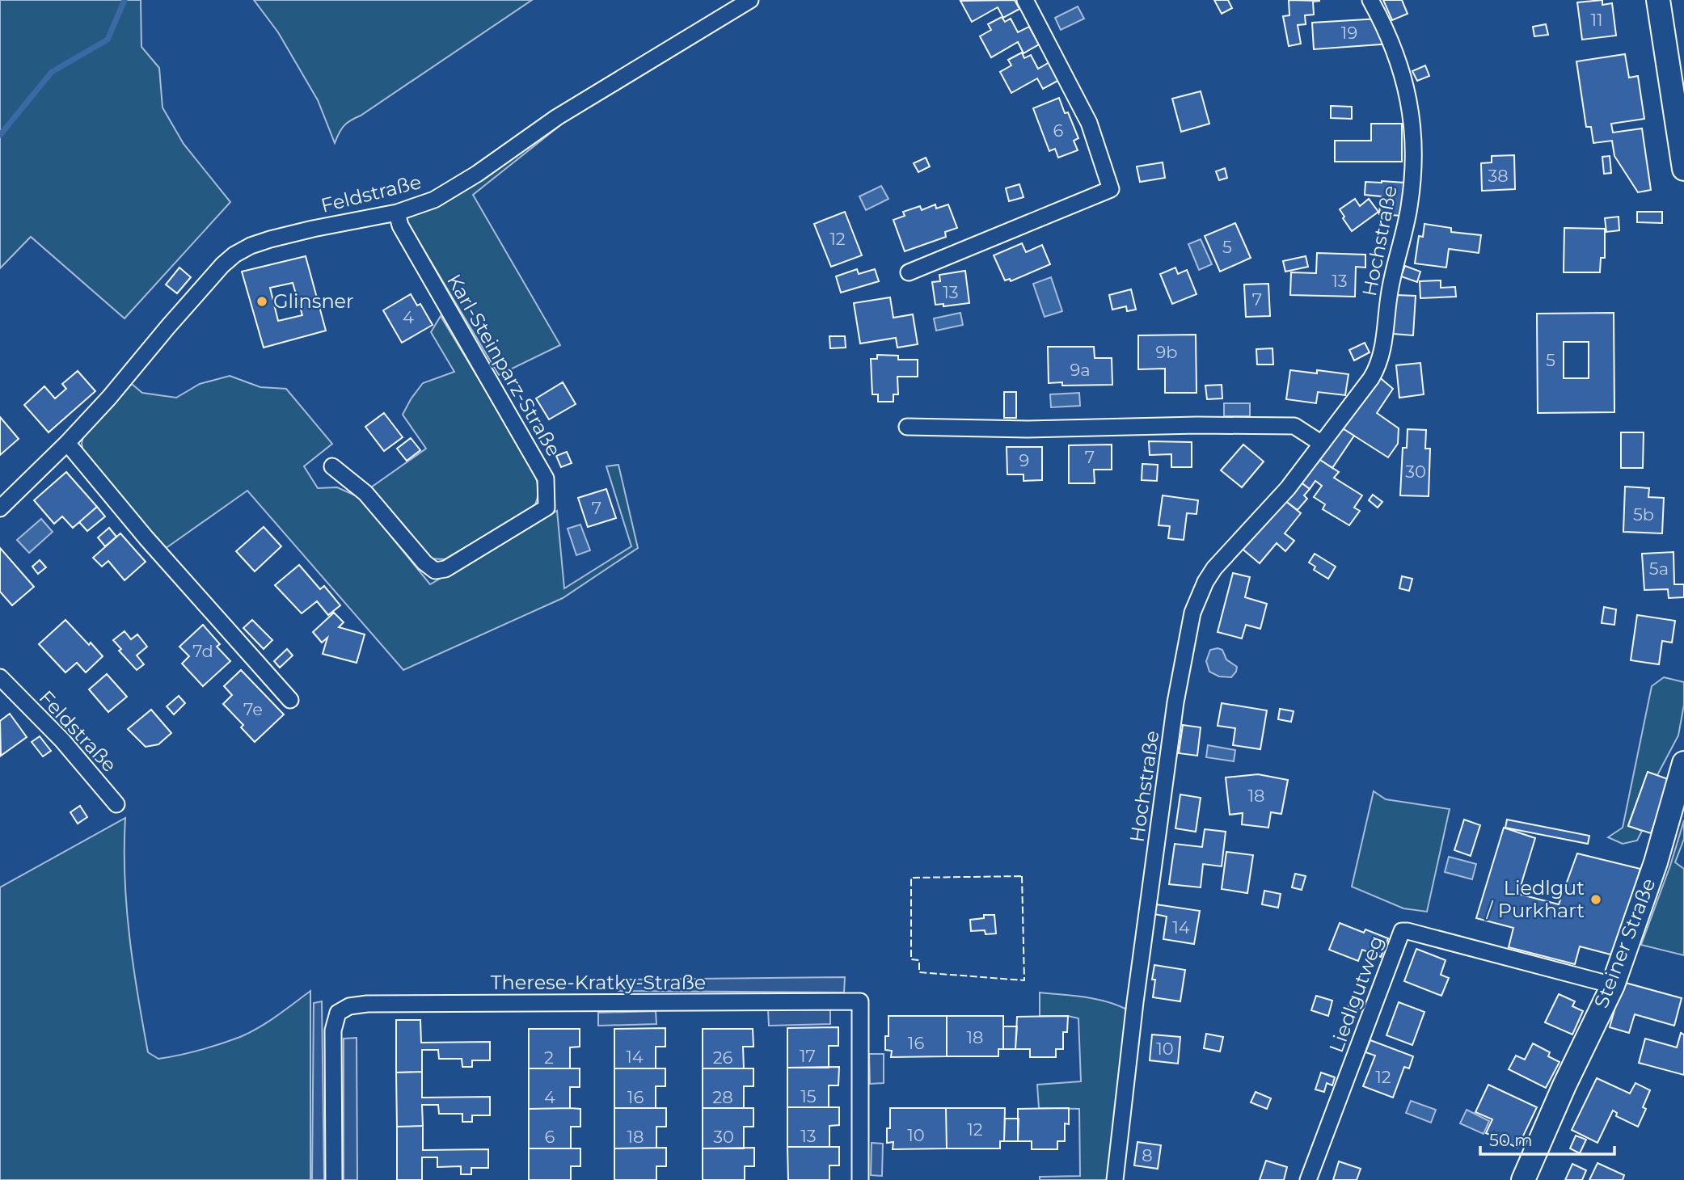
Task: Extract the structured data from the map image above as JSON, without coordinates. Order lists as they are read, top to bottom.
{
  "streets": {
    "street": [
      "Feldstraße",
      "Hochstraße",
      "Karl-Steinparz-Straße",
      "Steiner Straße",
      "Therese-Kratky-Straße",
      "Liedlgutweg"
    ]
  },
  "crossings": [
    ["Feldstraße", "Karl-Steinparz-Straße"],
    ["Steiner Straße", "Liedlgutweg"]
  ],
  "places": ["Glinsner", "Liedlgut / Purkhart"],
  "house_numbers": [
    "11",
    "19",
    "6",
    "38",
    "12",
    "5",
    "13",
    "13",
    "7",
    "4",
    "9b",
    "5",
    "9a",
    "7",
    "9",
    "30",
    "7",
    "5b",
    "5a",
    "7d",
    "7e",
    "18",
    "14",
    "18",
    "16",
    "10",
    "17",
    "14",
    "2",
    "26",
    "12",
    "15",
    "4",
    "16",
    "28",
    "12",
    "10",
    "13",
    "6",
    "18",
    "30",
    "8"
  ],
  "scale_bar": "50 m"
}
